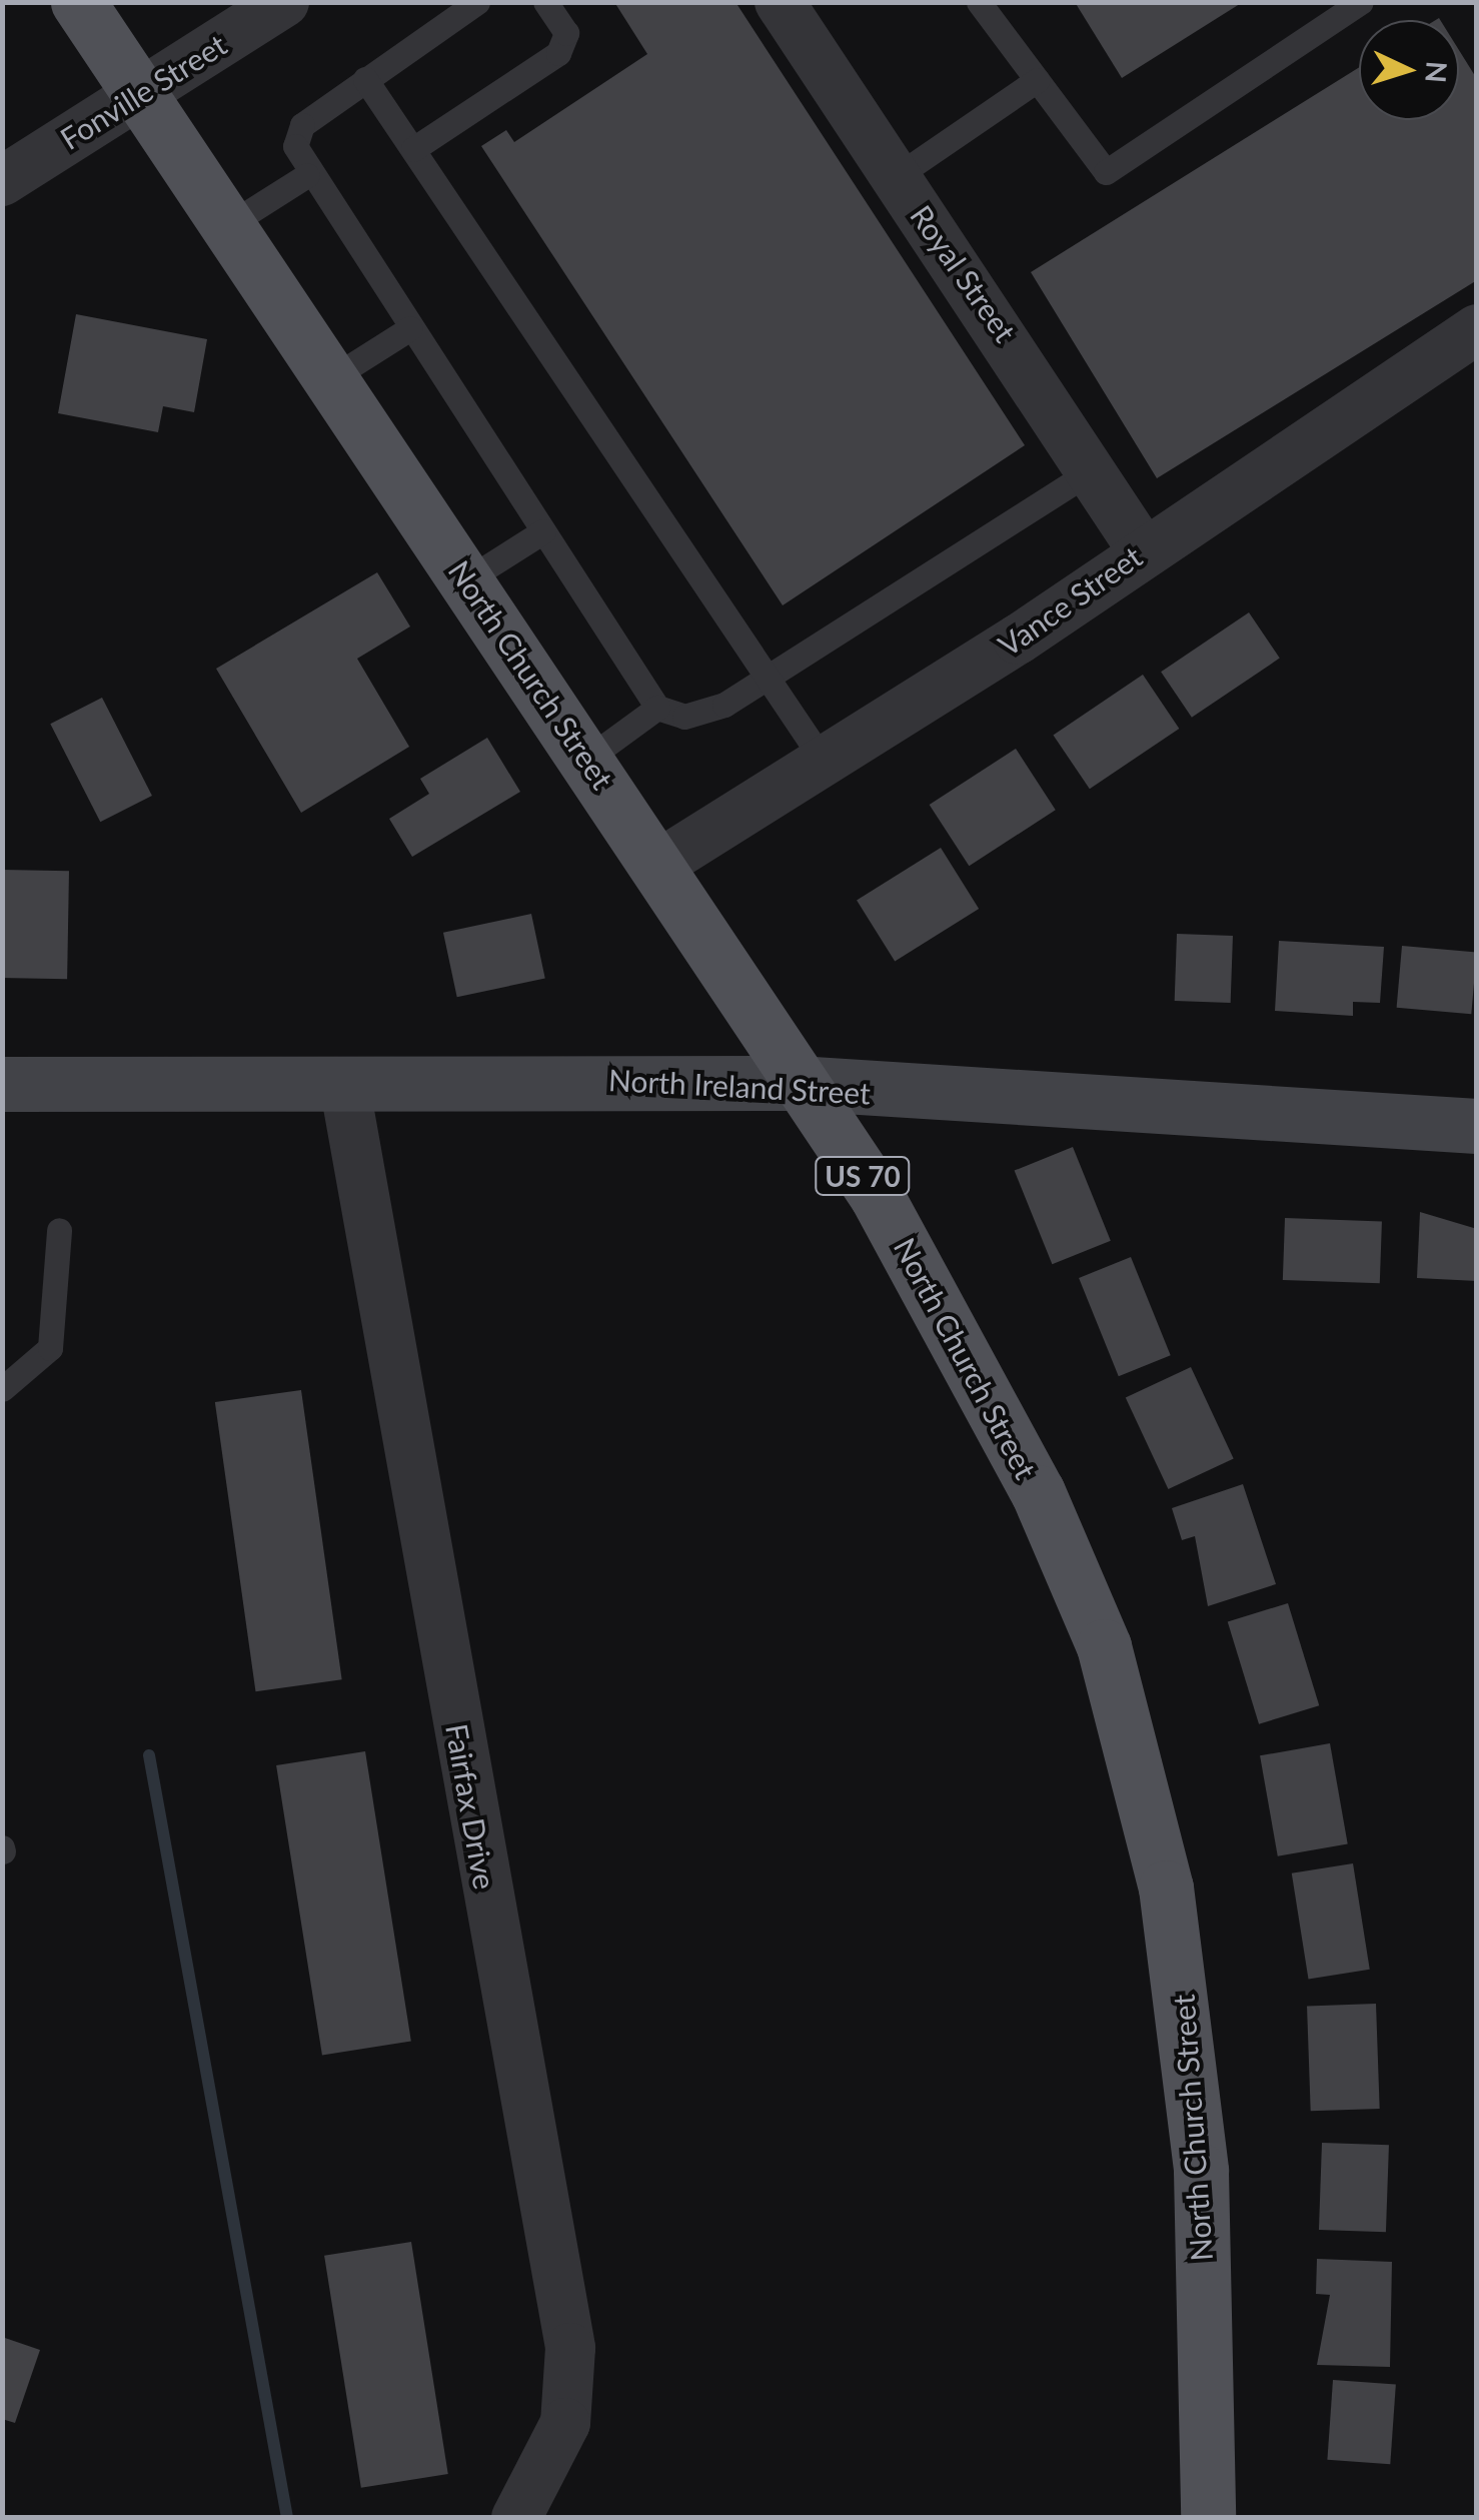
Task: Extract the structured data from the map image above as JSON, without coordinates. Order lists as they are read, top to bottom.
{
  "streets": {
    "main road": ["North Church Street", "US 70"],
    "street": [
      "Fonville Street",
      "Royal Street",
      "Vance Street",
      "North Ireland Street",
      "Fairfax Drive"
    ]
  },
  "crossings": [
    ["Fonville Street", "North Church Street"],
    ["Royal Street", "Vance Street"],
    ["Vance Street", "North Church Street"],
    ["North Church Street", "North Ireland Street"],
    ["North Ireland Street", "Fairfax Drive"]
  ],
  "north": "right"
}
